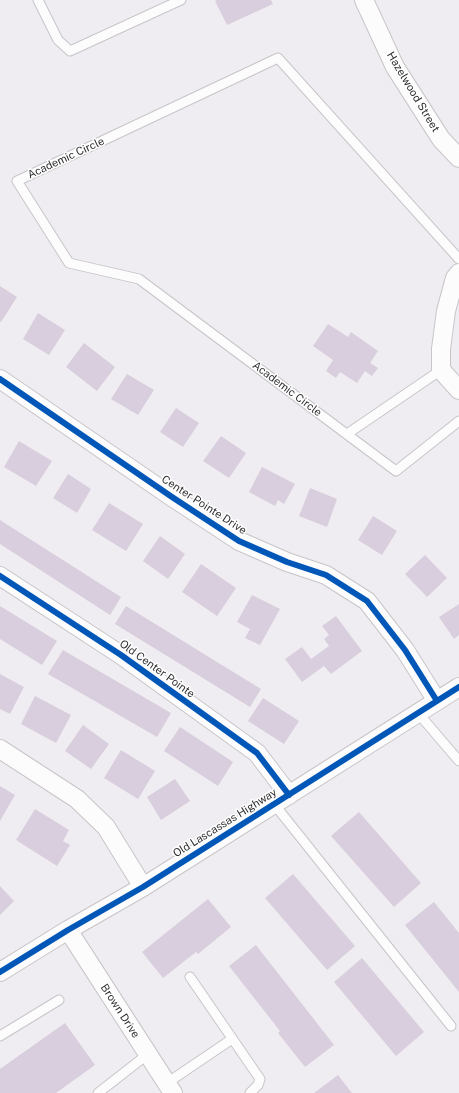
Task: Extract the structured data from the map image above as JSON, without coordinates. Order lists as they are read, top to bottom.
{
  "streets": {
    "street": [
      "Hazelwood Street",
      "Center Pointe Drive",
      "Old Center Pointe",
      "Old Lascassas Highway",
      "Brown Drive"
    ],
    "lane": ["Academic Circle"]
  },
  "crossings": [
    ["Center Pointe Drive", "Old Lascassas Highway"],
    ["Old Center Pointe", "Old Lascassas Highway"],
    ["Old Lascassas Highway", "Brown Drive"]
  ]
}
